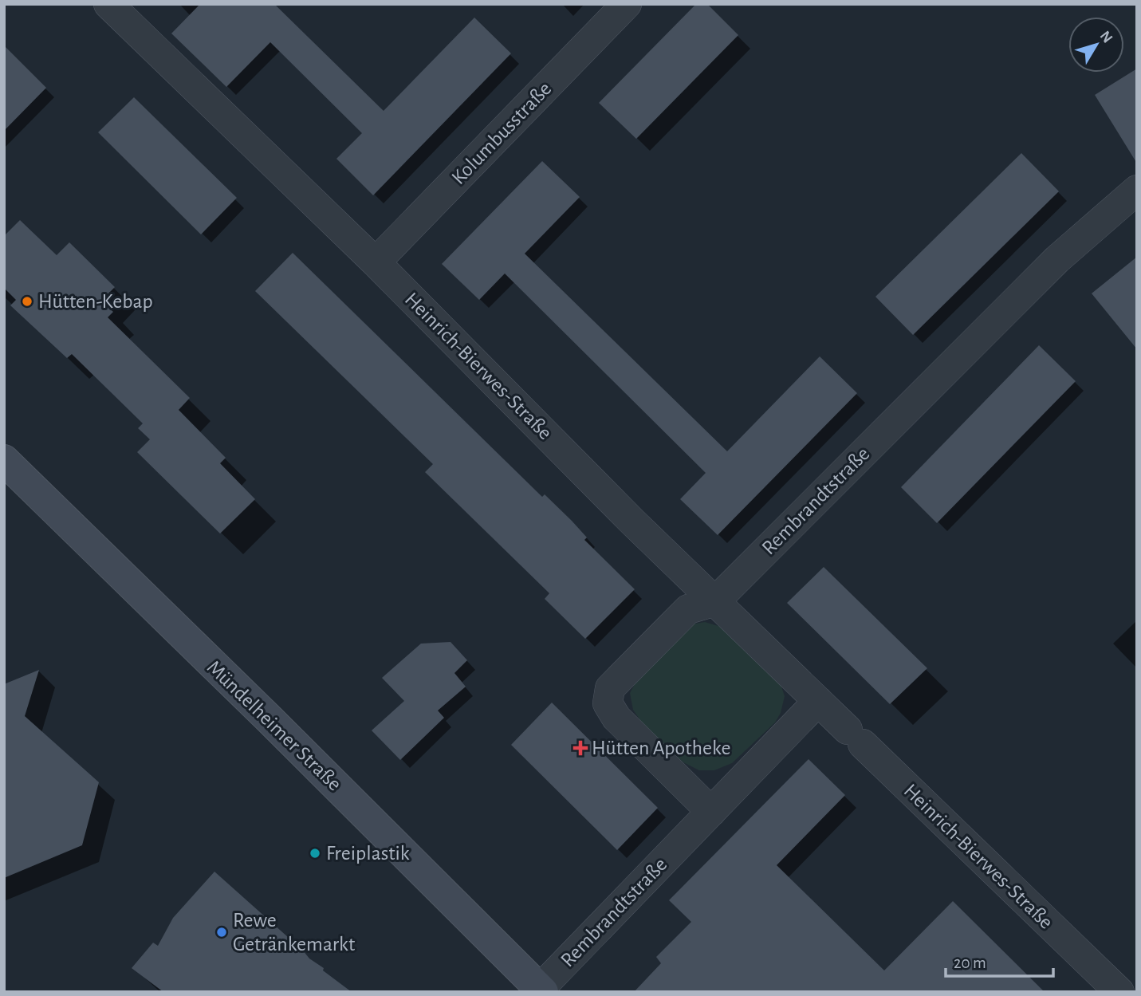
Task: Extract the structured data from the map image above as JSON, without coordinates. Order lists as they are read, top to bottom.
{
  "streets": {
    "main road": ["Mündelheimer Straße"],
    "street": ["Kolumbusstraße", "Heinrich-Bierwes-Straße", "Rembrandtstraße"]
  },
  "crossings": [
    ["Kolumbusstraße", "Heinrich-Bierwes-Straße"],
    ["Heinrich-Bierwes-Straße", "Rembrandtstraße"],
    ["Rembrandtstraße", "Mündelheimer Straße"]
  ],
  "places": {
    "other": ["Hütten-Kebap", "Freiplastik", "Rewe Getränkemarkt"],
    "health": ["Hütten Apotheke"]
  },
  "scale_bar": "20 m",
  "north": "top right"
}
